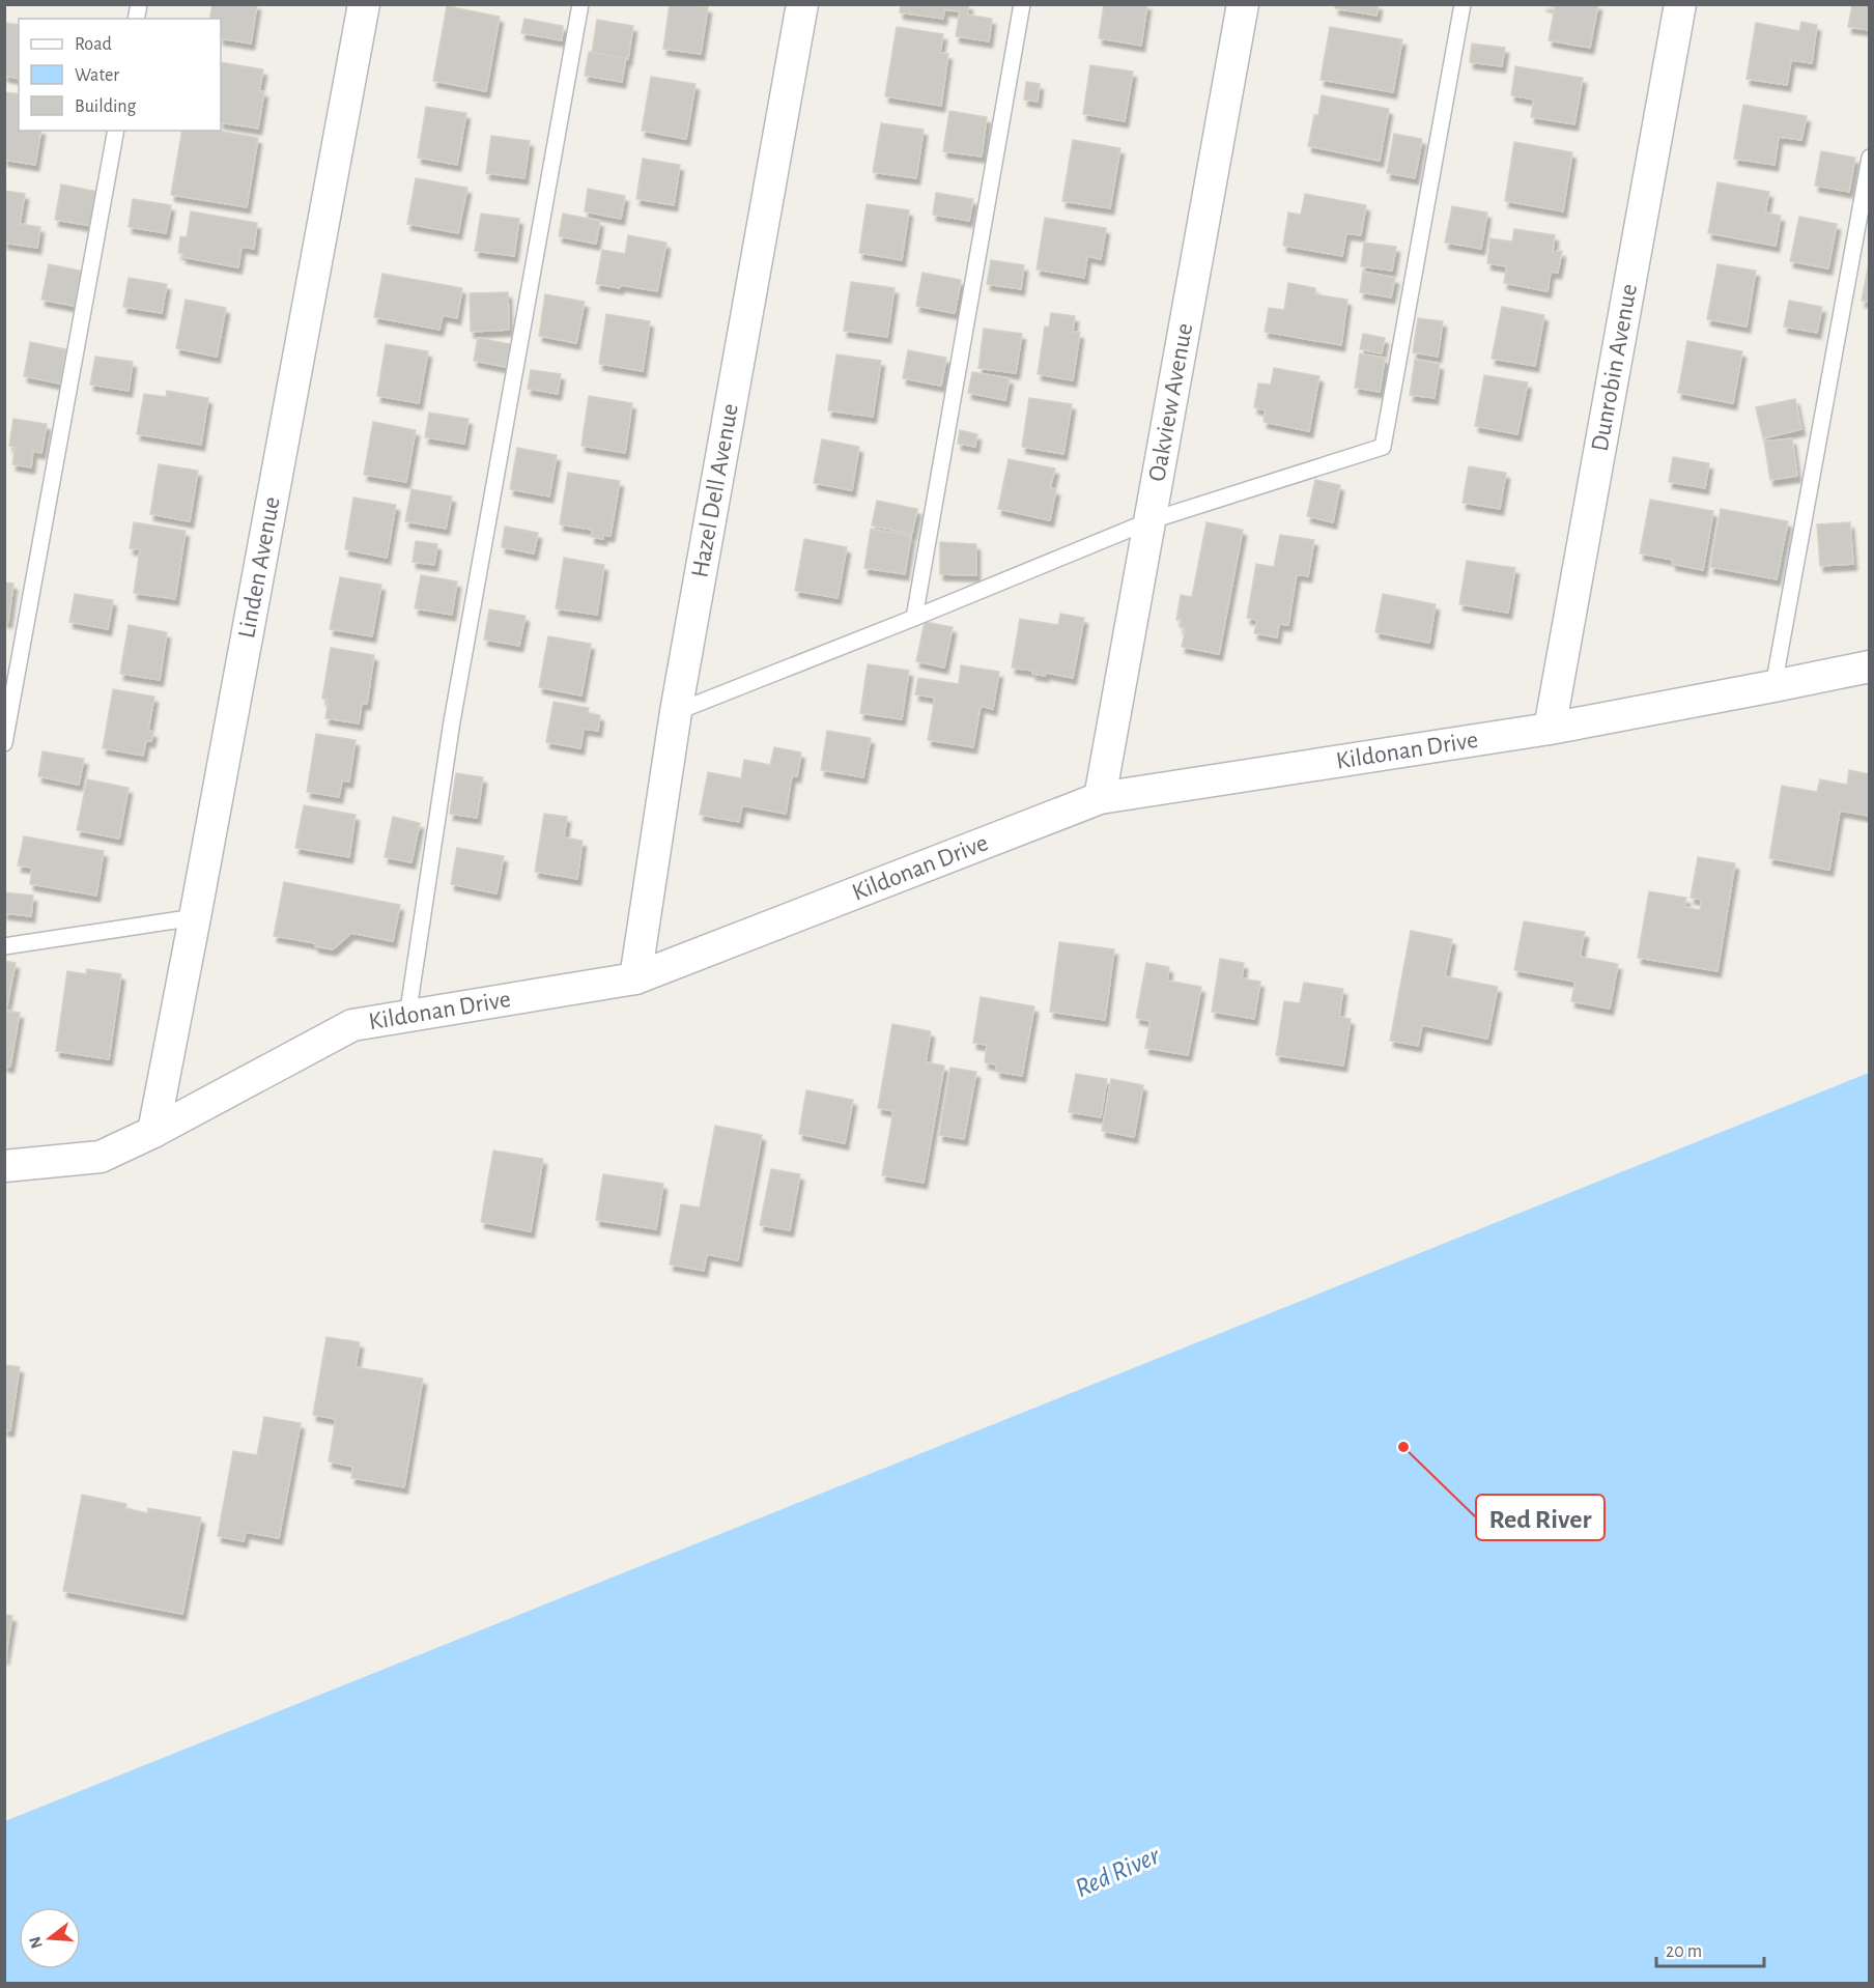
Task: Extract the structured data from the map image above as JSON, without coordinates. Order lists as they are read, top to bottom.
{
  "streets": {
    "street": [
      "Dunrobin Avenue",
      "Oakview Avenue",
      "Hazel Dell Avenue",
      "Linden Avenue",
      "Kildonan Drive"
    ]
  },
  "crossings": [
    ["Dunrobin Avenue", "Kildonan Drive"],
    ["Oakview Avenue", "Kildonan Drive"],
    ["Hazel Dell Avenue", "Kildonan Drive"],
    ["Linden Avenue", "Kildonan Drive"]
  ],
  "water": ["Red River"],
  "places": ["Red River"],
  "legend": ["Road", "Water", "Building"],
  "scale_bar": "20 m",
  "north": "left"
}
